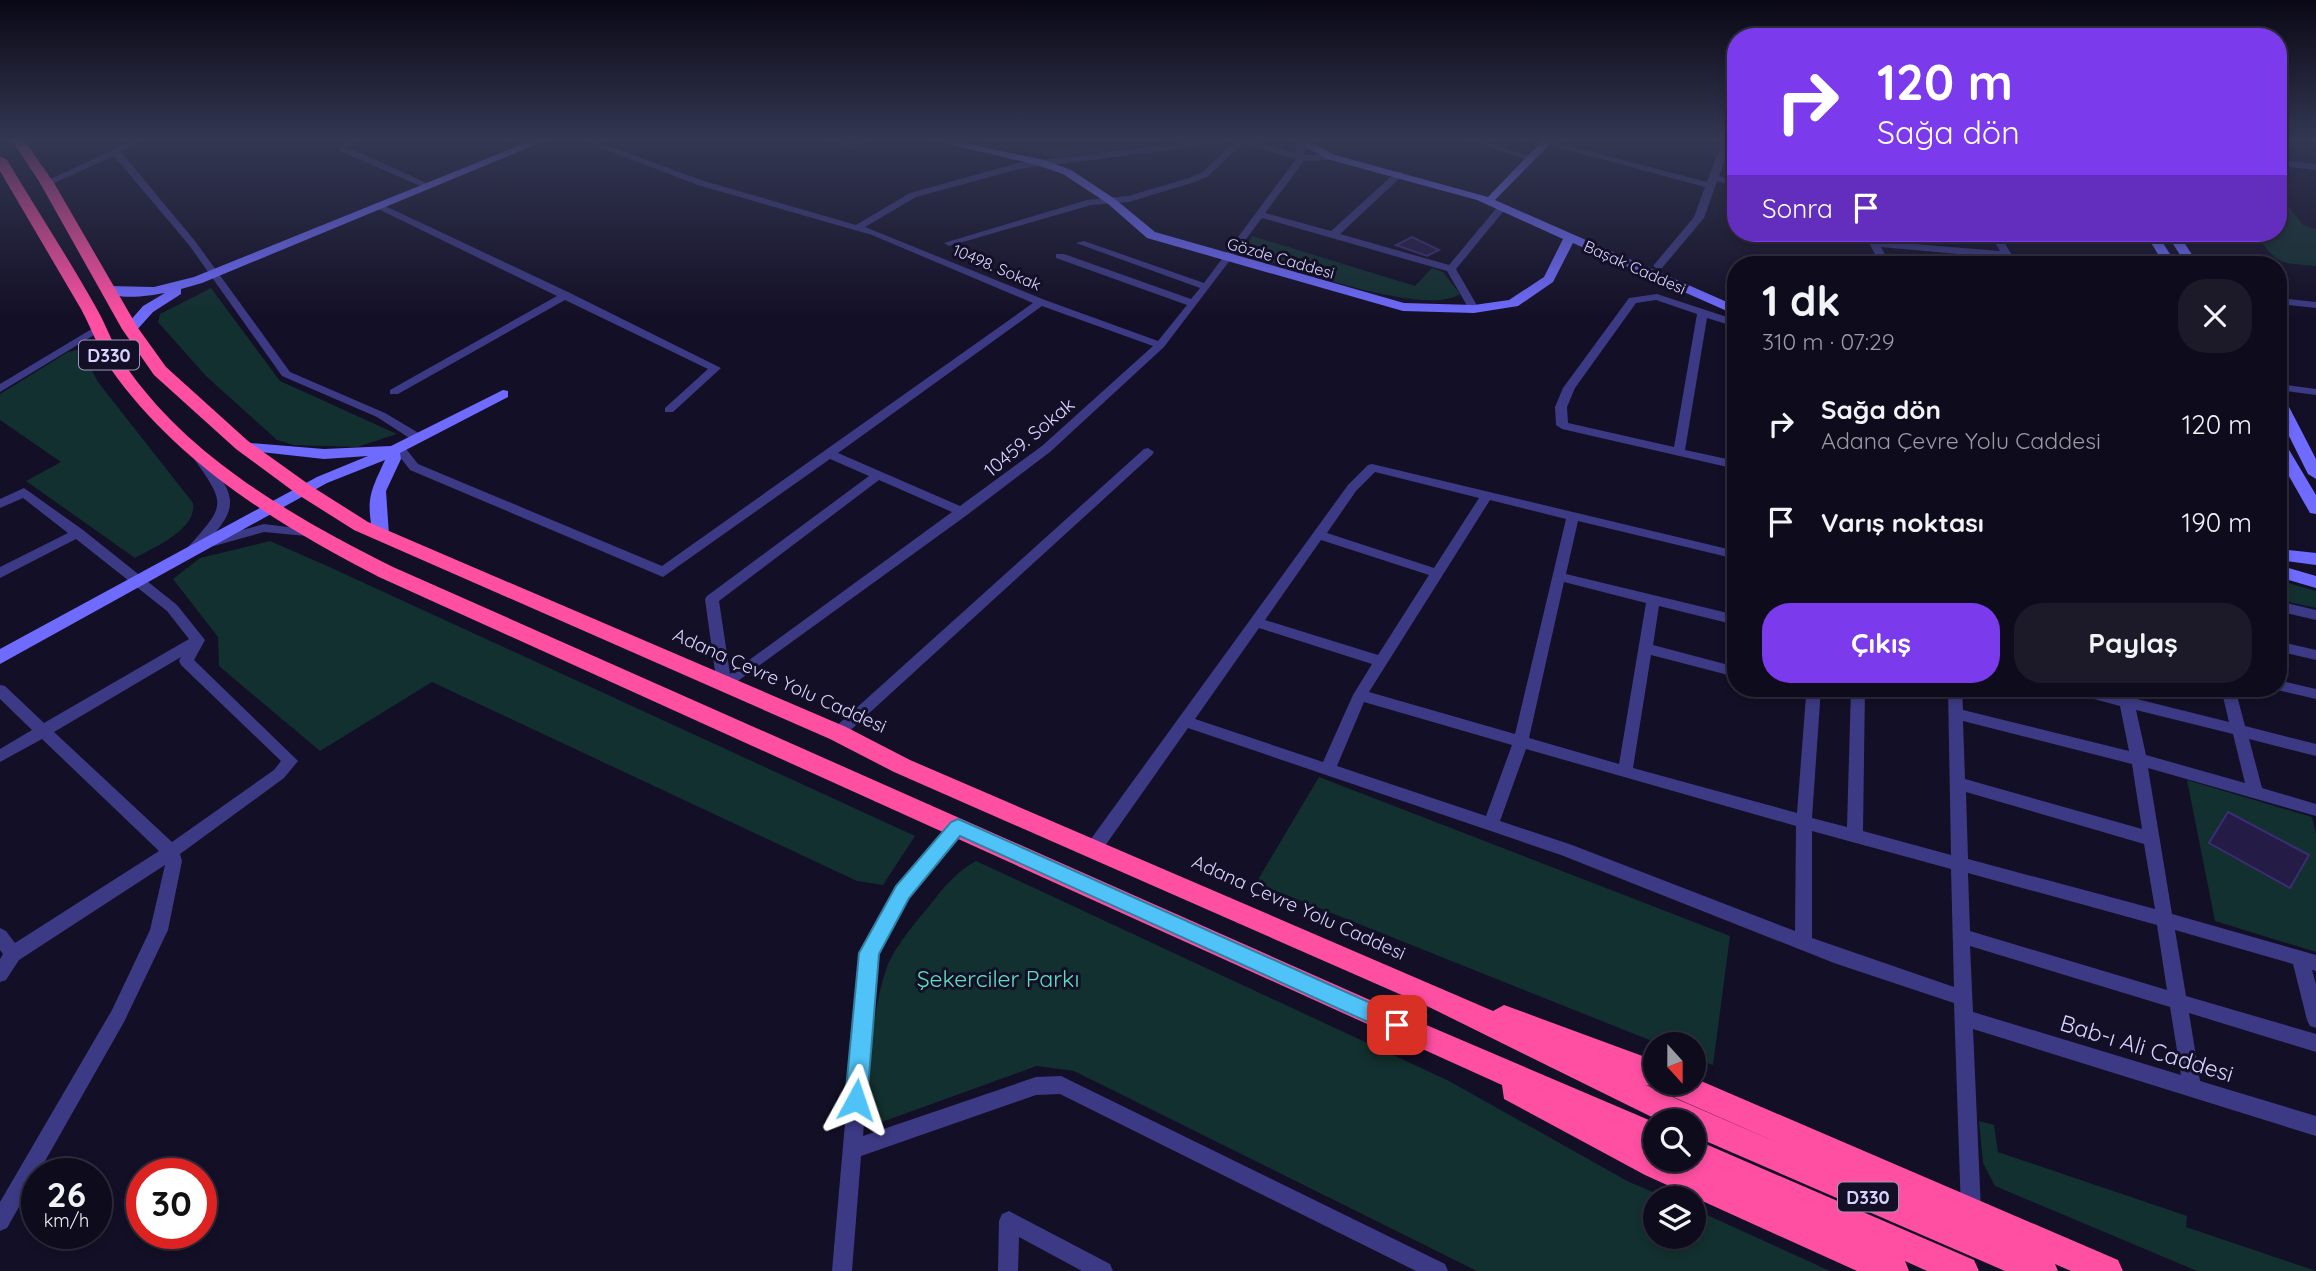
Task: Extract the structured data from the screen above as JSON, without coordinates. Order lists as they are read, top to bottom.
{
  "streets": {
    "highway": ["D330", "Adana Çevre Yolu Caddesi"],
    "street": [
      "Gözde Caddesi",
      "10498. Sokak",
      "Başak Caddesi",
      "10459. Sokak",
      "Bab-ı Ali Caddesi"
    ]
  },
  "crossings": [
    ["Gözde Caddesi", "Başak Caddesi"],
    ["Gözde Caddesi", "10459. Sokak"],
    ["10498. Sokak", "10459. Sokak"],
    ["10459. Sokak", "Adana Çevre Yolu Caddesi"]
  ],
  "parks": ["Şekerciler Parkı"],
  "north": "bottom",
  "page": {
    "turn": ["120 m", "Sağa dön"],
    "then": "Sonra",
    "heading": ["1 dk", "310 m · 07:29"],
    "list": [
      {
        "name": "Sağa dön",
        "note": "Adana Çevre Yolu Caddesi",
        "value": "120 m"
      },
      {
        "name": "Varış noktası",
        "value": "190 m"
      }
    ],
    "buttons": ["Çıkış", "Paylaş"],
    "speed": "26 km/h",
    "limit": "30"
  }
}
